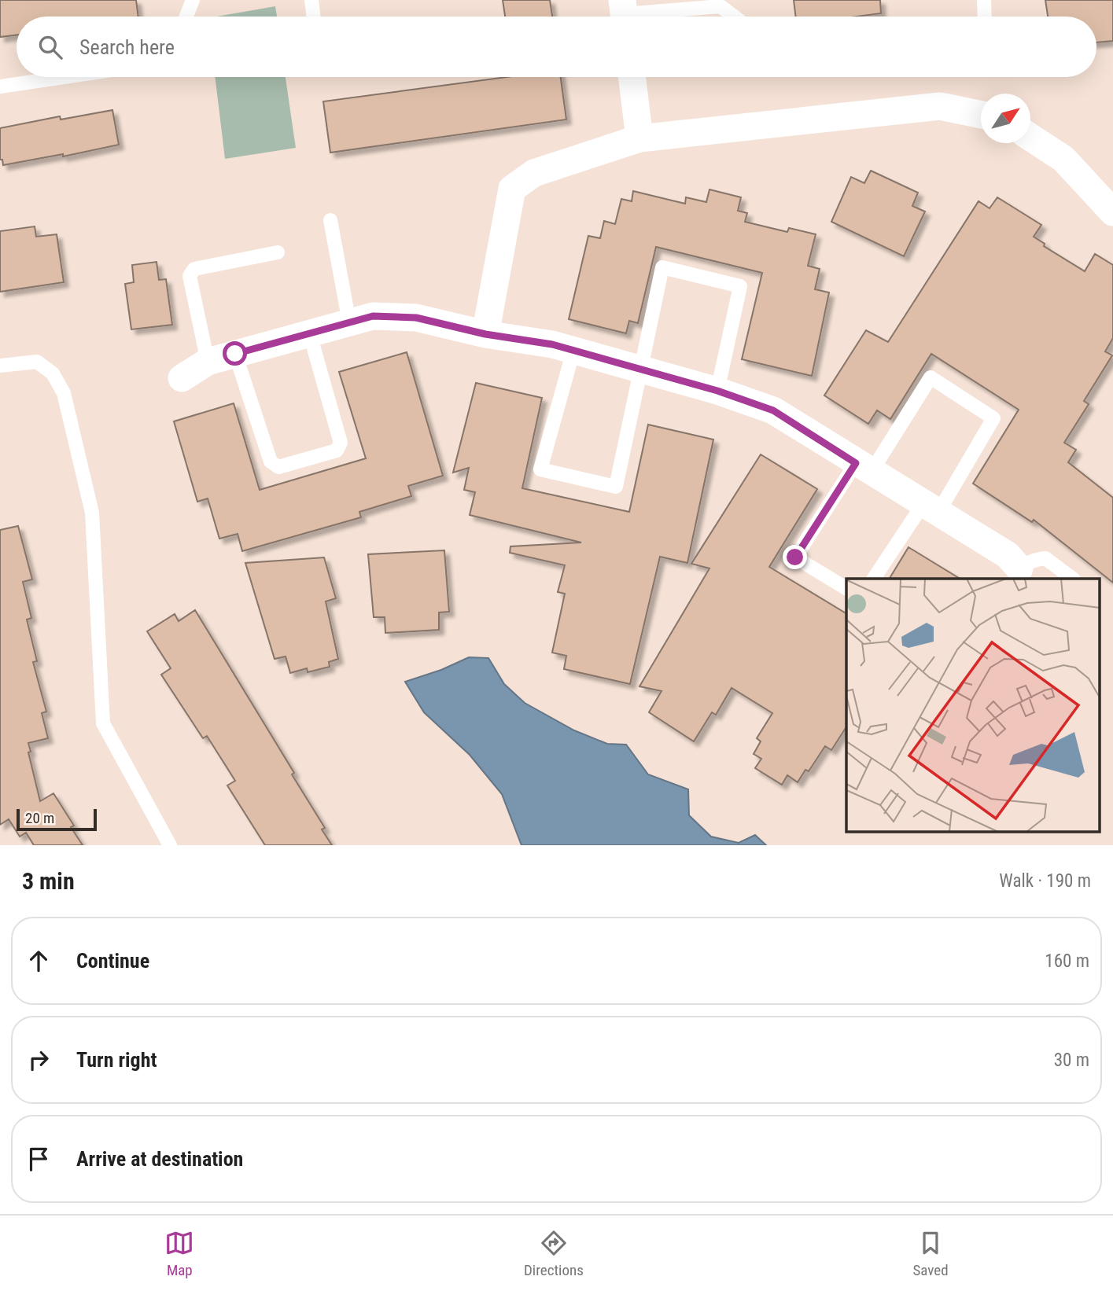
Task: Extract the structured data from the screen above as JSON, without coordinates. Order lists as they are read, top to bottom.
{
  "scale_bar": "20 m",
  "north": "top right",
  "page": {
    "search": "Search here",
    "scale": "20 m",
    "heading": ["3 min", "Walk · 190 m"],
    "list": [
      ["Continue", "160 m"],
      ["Turn right", "30 m"],
      "Arrive at destination"
    ],
    "nav": ["Map", "Directions", "Saved"]
  }
}
